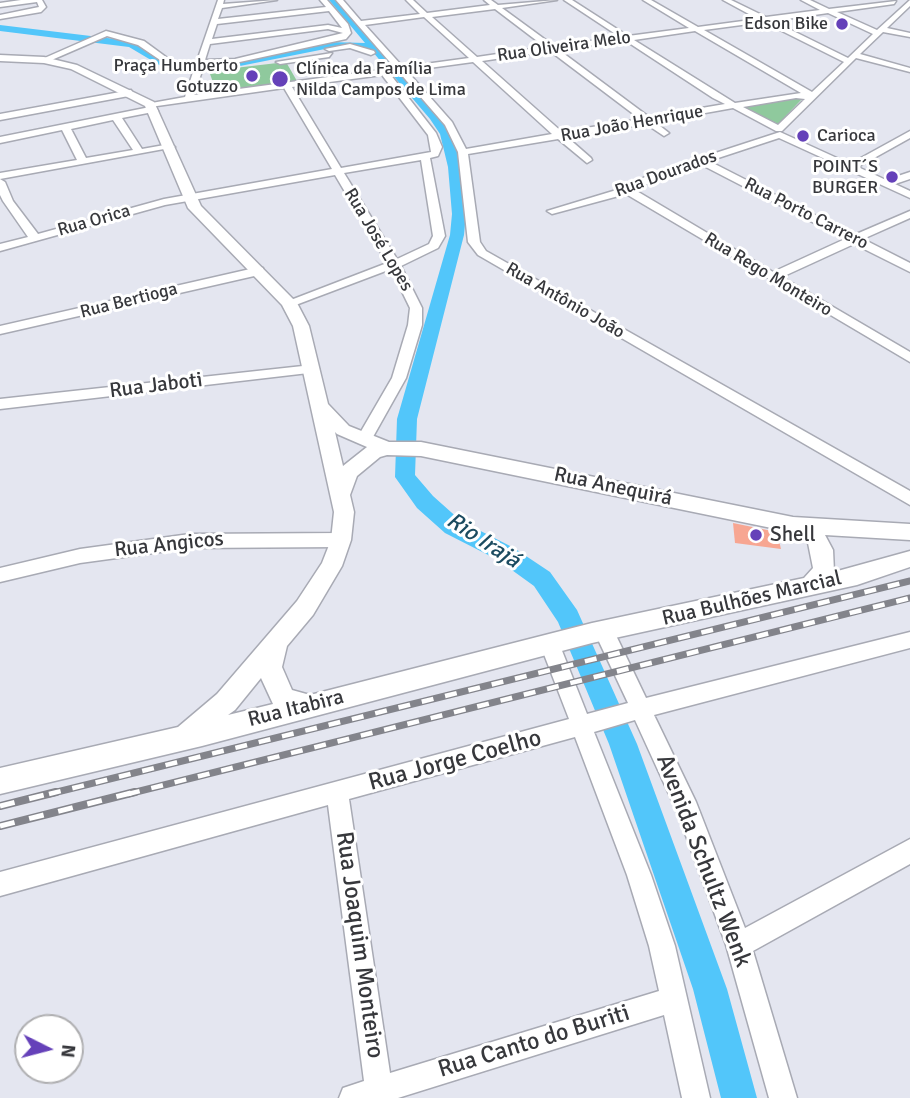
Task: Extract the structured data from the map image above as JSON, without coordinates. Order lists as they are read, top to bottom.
{
  "streets": {
    "main road": ["Rua Anequirá", "Rua Bulhões Marcial", "Rua Itabira"],
    "street": [
      "Rua Oliveira Melo",
      "Rua João Henrique",
      "Rua Dourados",
      "Rua Porto Carrero",
      "Rua Orica",
      "Rua José Lopes",
      "Rua Rego Monteiro",
      "Rua Bertioga",
      "Rua Antônio João",
      "Rua Jaboti",
      "Rua Angicos",
      "Rua Jorge Coelho",
      "Avenida Schultz Wenk",
      "Rua Joaquim Monteiro",
      "Rua Canto do Buriti"
    ]
  },
  "crossings": [
    ["Rua Oliveira Melo", "Rua José Lopes"],
    ["Rua Oliveira Melo", "Rua Antônio João"],
    ["Rua João Henrique", "Rua Antônio João"],
    ["Rua Dourados", "Rua Porto Carrero"],
    ["Rua Dourados", "Rua Rego Monteiro"],
    ["Rua José Lopes", "Rua Anequirá"],
    ["Rua Bulhões Marcial", "Rua Itabira"],
    ["Rua Bulhões Marcial", "Avenida Schultz Wenk"],
    ["Rua Itabira", "Avenida Schultz Wenk"],
    ["Rua Jorge Coelho", "Avenida Schultz Wenk"],
    ["Rua Jorge Coelho", "Rua Joaquim Monteiro"],
    ["Rua Joaquim Monteiro", "Rua Canto do Buriti"]
  ],
  "water": ["Rio Irajá"],
  "places": [
    "Edson Bike",
    "Praça Humberto Gotuzzo",
    "Clínica da Família Nilda Campos de Lima",
    "Carioca",
    "POINT´S BURGER",
    "Shell"
  ],
  "north": "right"
}
